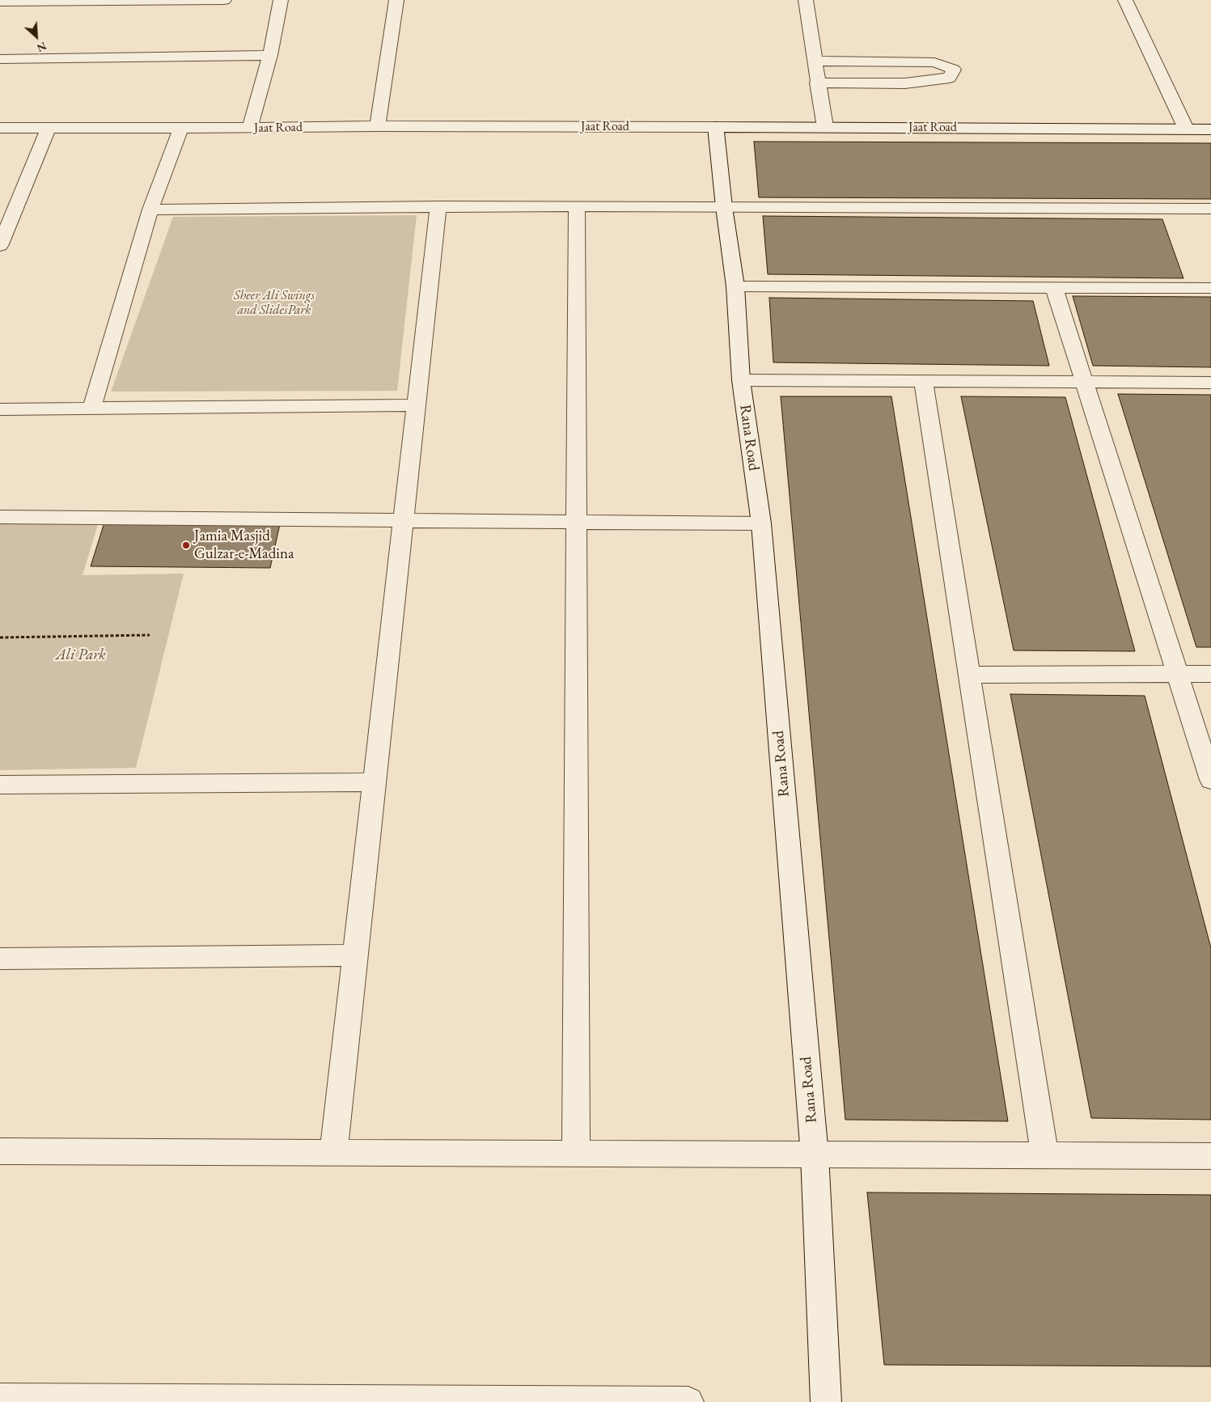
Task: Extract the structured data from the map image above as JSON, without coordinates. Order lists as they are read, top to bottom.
{
  "streets": {
    "street": ["Jaat Road", "Rana Road"]
  },
  "crossings": [
    ["Jaat Road", "Rana Road"]
  ],
  "parks": ["Sheer Ali Swings and SlidesPark", "Ali Park"],
  "places": ["Jamia Masjid Gulzar-e-Madina"],
  "north": "bottom right"
}
